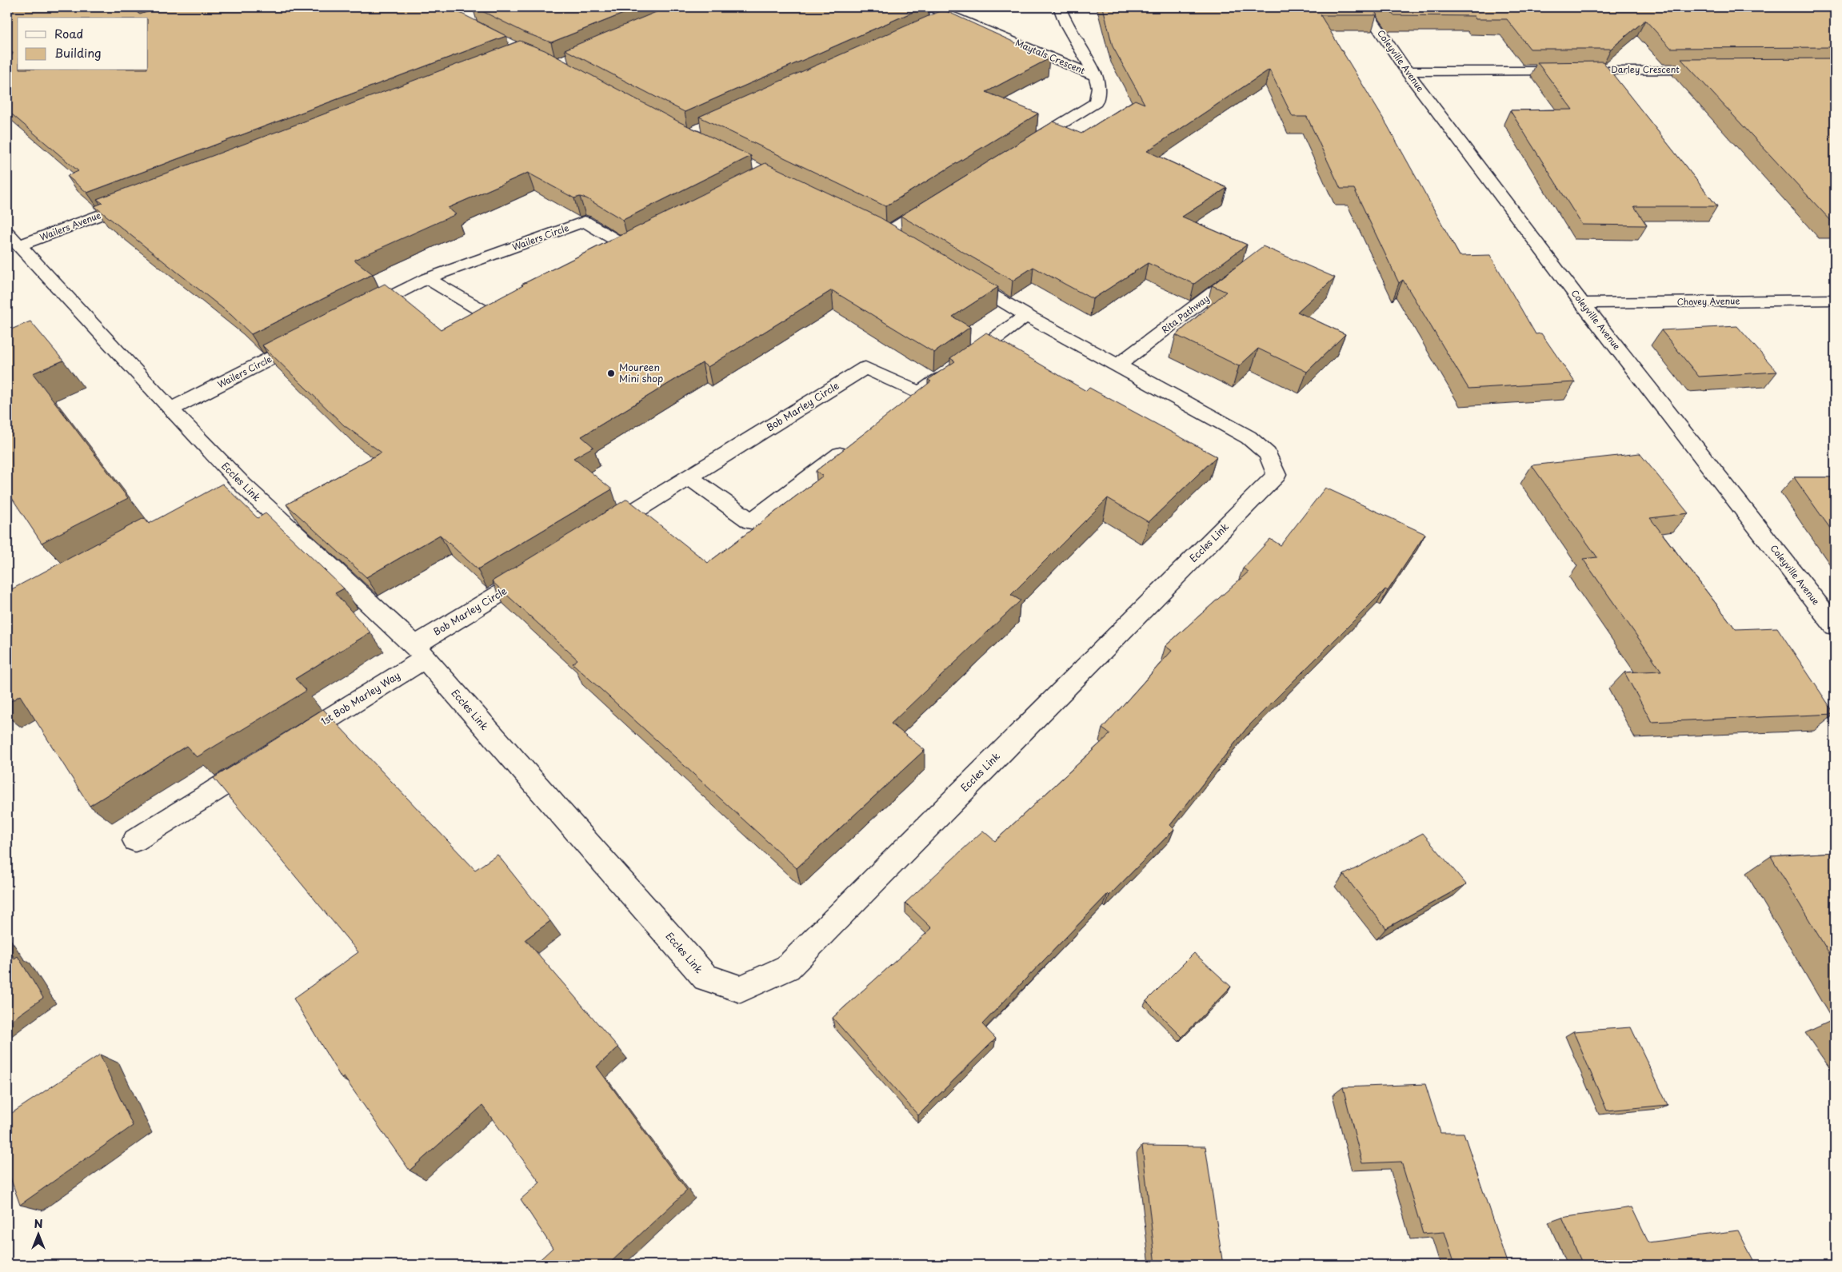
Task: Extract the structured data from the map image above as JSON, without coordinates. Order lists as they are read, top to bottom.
{
  "streets": {
    "street": [
      "Maytals Crescent",
      "Coleyville Avenue",
      "Darley Crescent",
      "Wailers Avenue",
      "Wailers Circle",
      "Chovey Avenue",
      "Rita Pathway",
      "Bob Marley Circle",
      "Eccles Link",
      "1st Bob Marley Way"
    ]
  },
  "crossings": [
    ["Coleyville Avenue", "Darley Crescent"],
    ["Coleyville Avenue", "Chovey Avenue"],
    ["Wailers Avenue", "Eccles Link"],
    ["Wailers Circle", "Eccles Link"],
    ["Rita Pathway", "Eccles Link"],
    ["Bob Marley Circle", "Eccles Link"],
    ["Bob Marley Circle", "1st Bob Marley Way"],
    ["Eccles Link", "1st Bob Marley Way"]
  ],
  "places": ["Moureen Mini shop"],
  "legend": ["Road", "Building"],
  "north": "top"
}
